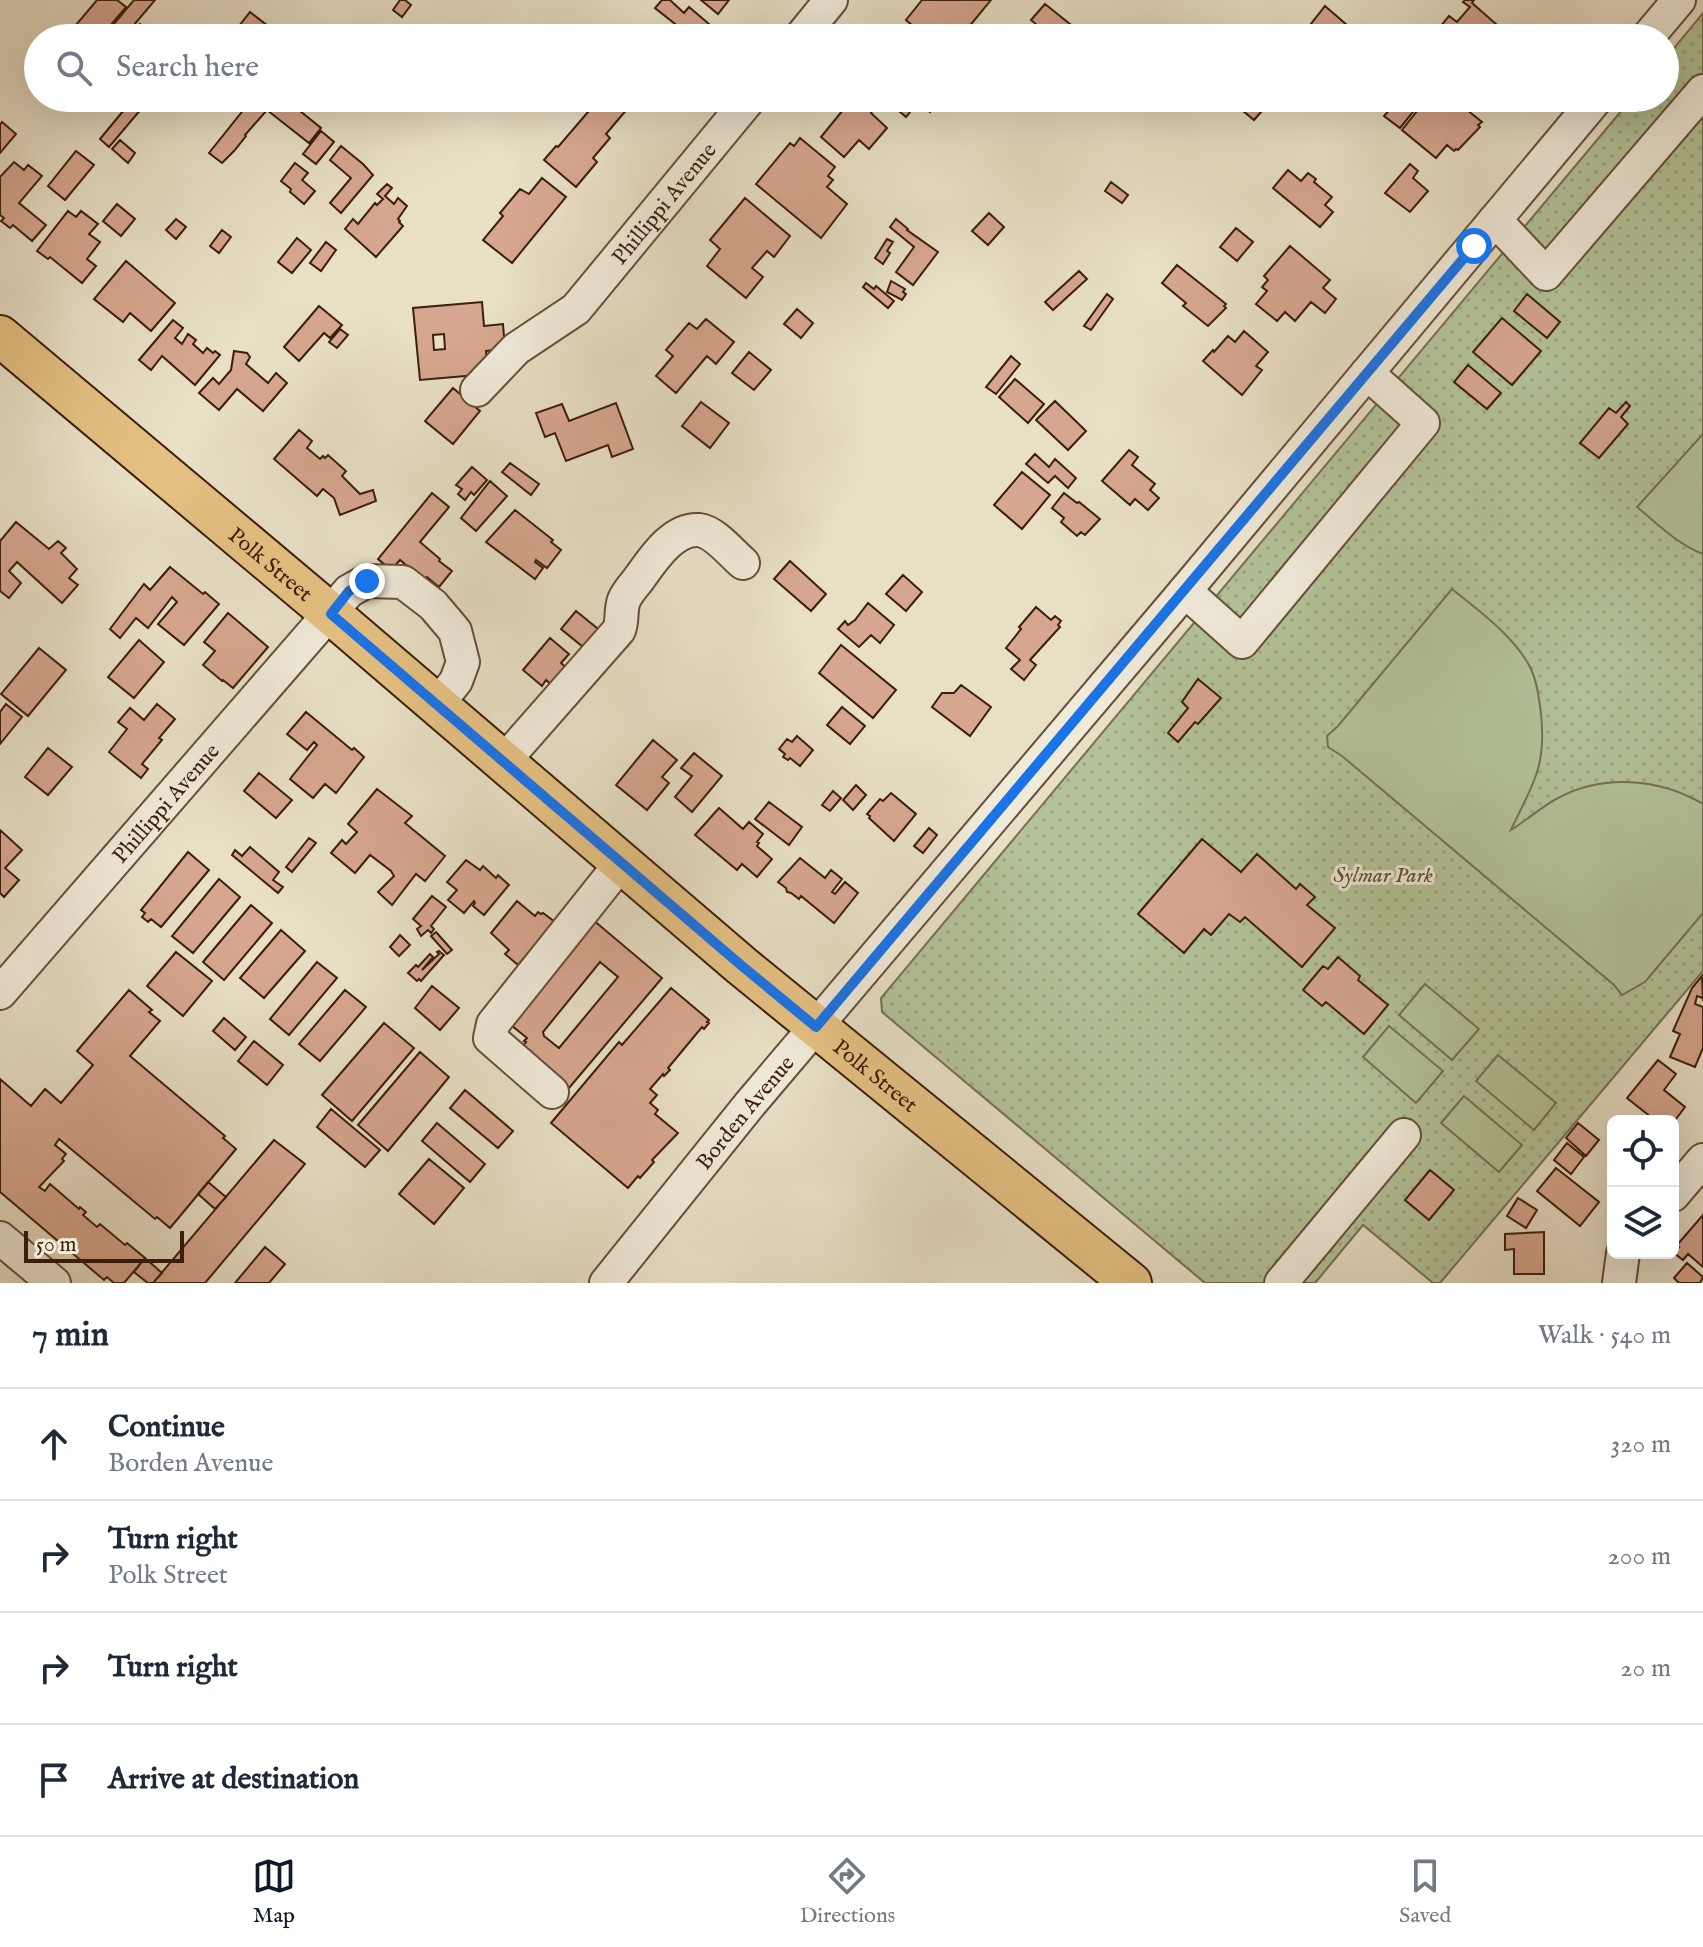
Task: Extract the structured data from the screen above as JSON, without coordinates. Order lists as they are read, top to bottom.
{
  "streets": {
    "main road": ["Polk Street"],
    "street": ["Phillippi Avenue", "Borden Avenue"]
  },
  "crossings": [
    ["Phillippi Avenue", "Polk Street"],
    ["Polk Street", "Borden Avenue"]
  ],
  "parks": ["Sylmar Park"],
  "scale_bar": "50 m",
  "page": {
    "search": "Search here",
    "scale": "50 m",
    "heading": ["7 min", "Walk · 540 m"],
    "list": [
      ["Continue", "Borden Avenue", "320 m"],
      ["Turn right", "Polk Street", "200 m"],
      ["Turn right", "20 m"],
      "Arrive at destination"
    ],
    "nav": ["Map", "Directions", "Saved"]
  }
}
